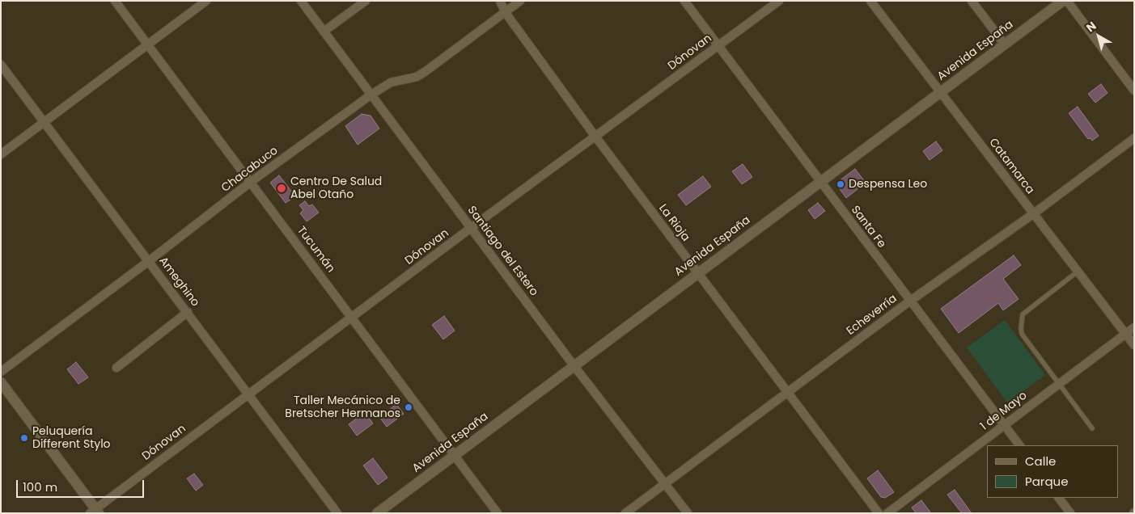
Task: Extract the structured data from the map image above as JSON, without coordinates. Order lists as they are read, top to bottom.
{
  "streets": {
    "street": [
      "Avenida España",
      "Dónovan",
      "Catamarca",
      "Chacabuco",
      "La Rioja",
      "Santa Fe",
      "Tucumán",
      "Santiago del Estero",
      "Ameghino",
      "Echeverría",
      "1 de Mayo"
    ]
  },
  "crossings": [
    ["Avenida España", "Catamarca"],
    ["Avenida España", "La Rioja"],
    ["Avenida España", "Santa Fe"],
    ["Avenida España", "Tucumán"],
    ["Avenida España", "Santiago del Estero"],
    ["Dónovan", "La Rioja"],
    ["Dónovan", "Santa Fe"],
    ["Dónovan", "Tucumán"],
    ["Dónovan", "Santiago del Estero"],
    ["Dónovan", "Ameghino"],
    ["Catamarca", "Echeverría"],
    ["Catamarca", "1 de Mayo"],
    ["Chacabuco", "La Rioja"],
    ["Chacabuco", "Tucumán"],
    ["Chacabuco", "Santiago del Estero"],
    ["Chacabuco", "Ameghino"],
    ["La Rioja", "Echeverría"],
    ["Santa Fe", "Echeverría"],
    ["Santa Fe", "1 de Mayo"],
    ["Santiago del Estero", "Echeverría"]
  ],
  "places": [
    "Despensa Leo",
    "Centro De Salud Abel Otaño",
    "Taller Mecánico de Bretscher Hermanos",
    "Peluquería Different Stylo"
  ],
  "legend": ["Calle", "Parque"],
  "scale_bar": "100 m",
  "north": "top left"
}
